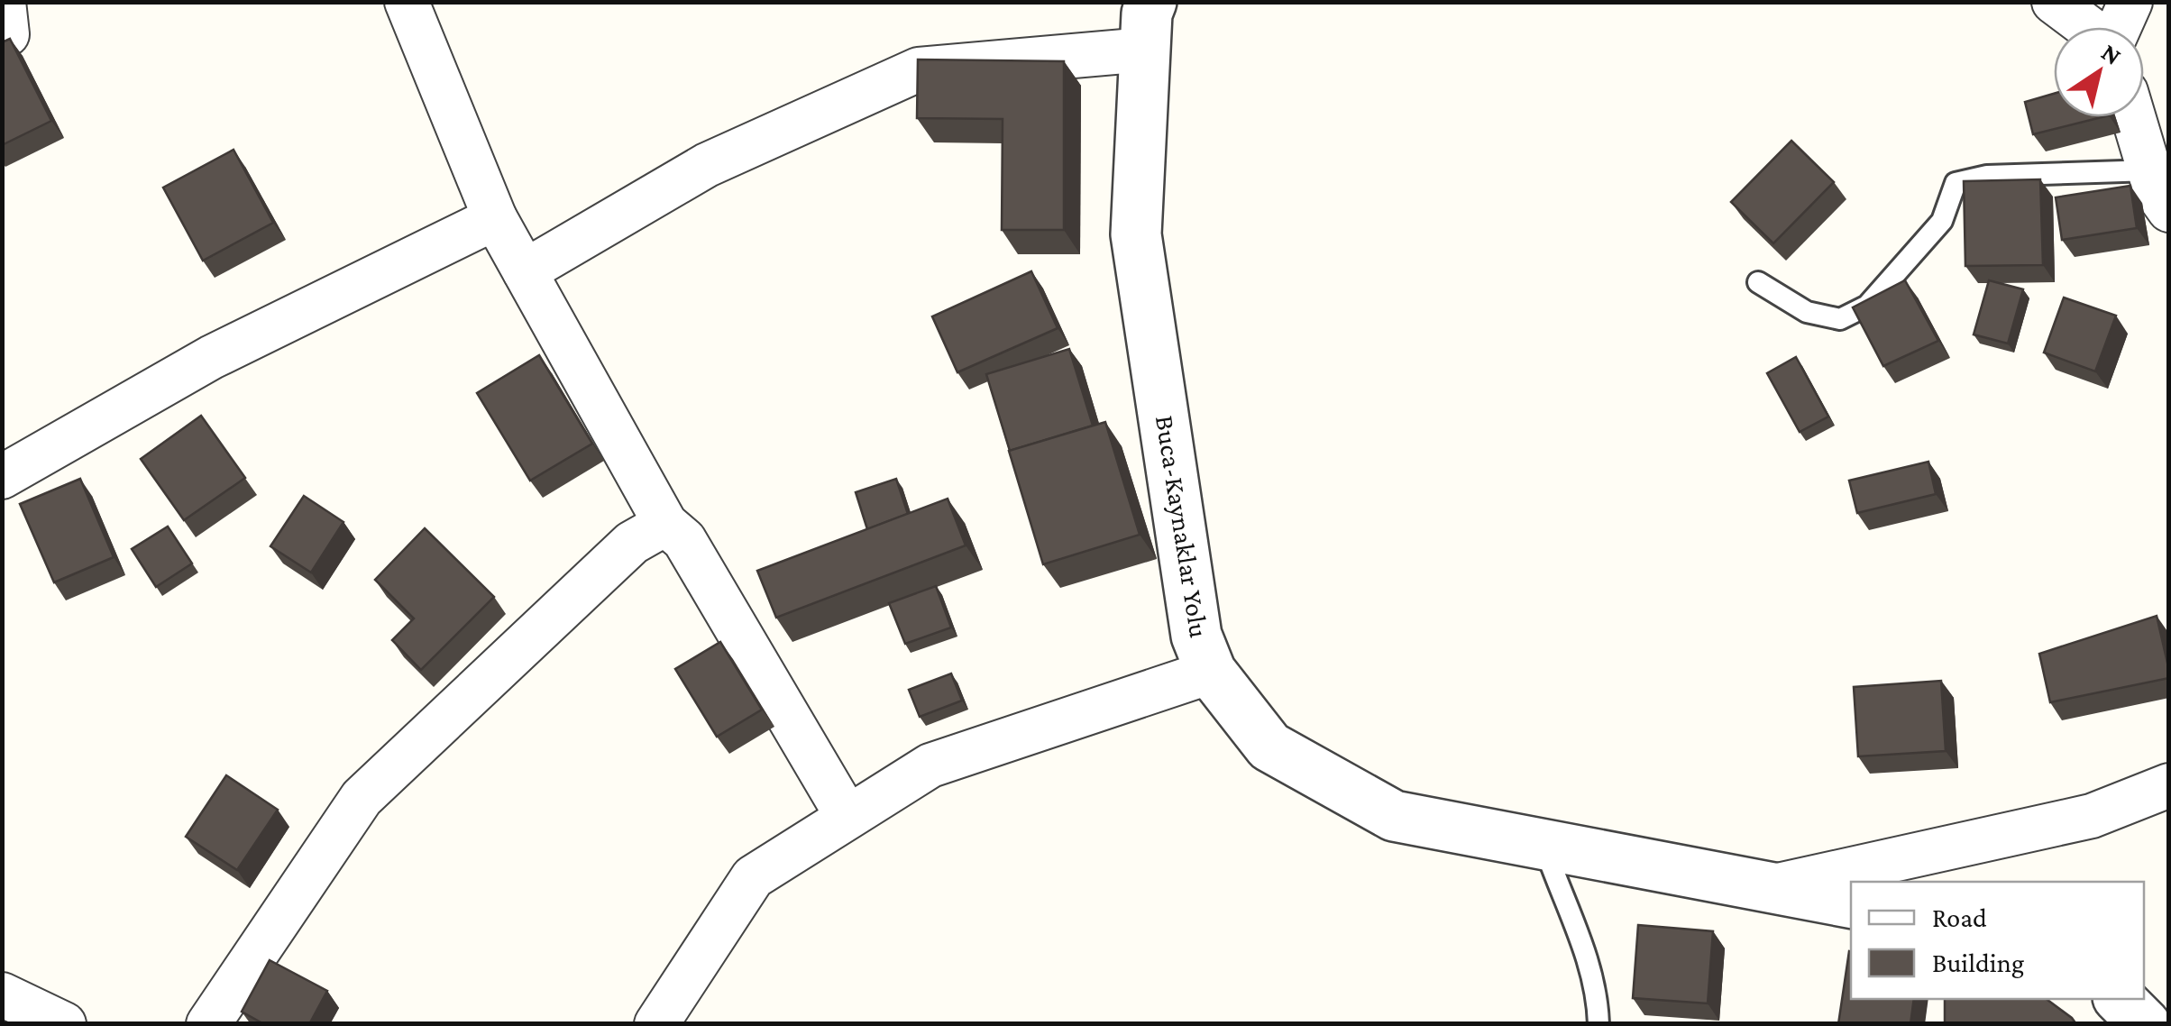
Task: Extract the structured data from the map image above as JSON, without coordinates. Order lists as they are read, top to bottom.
{
  "streets": {
    "street": ["Buca-Kaynaklar Yolu"]
  },
  "legend": ["Road", "Building"],
  "north": "top right"
}
